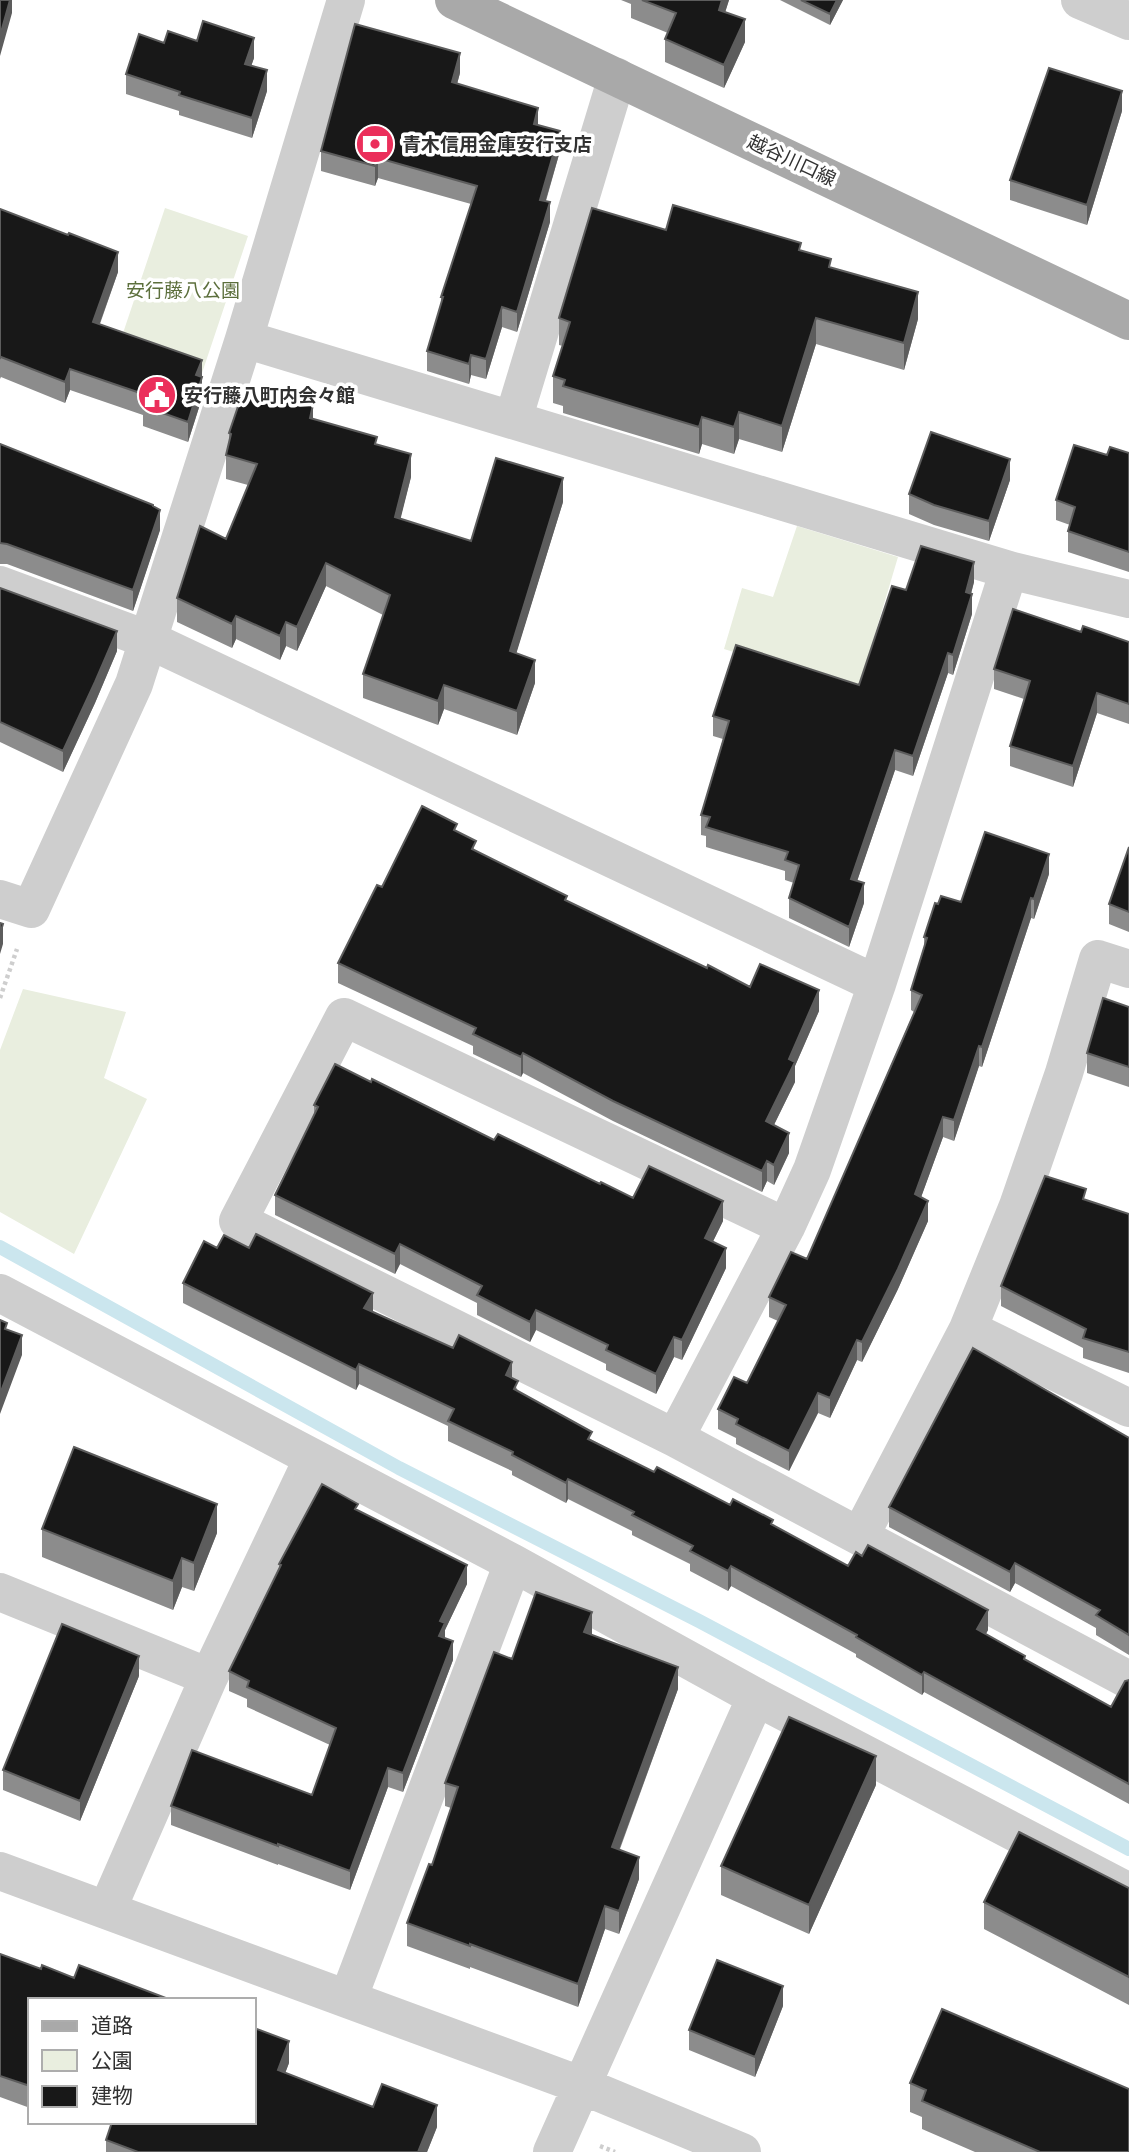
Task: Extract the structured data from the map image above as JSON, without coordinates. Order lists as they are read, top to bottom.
{
  "streets": {
    "main road": ["越谷川口線"]
  },
  "parks": ["安行藤八公園"],
  "places": {
    "bank": ["青木信用金庫安行支店"],
    "public building": ["安行藤八町内会々館"]
  },
  "legend": ["道路", "公園", "建物"]
}
